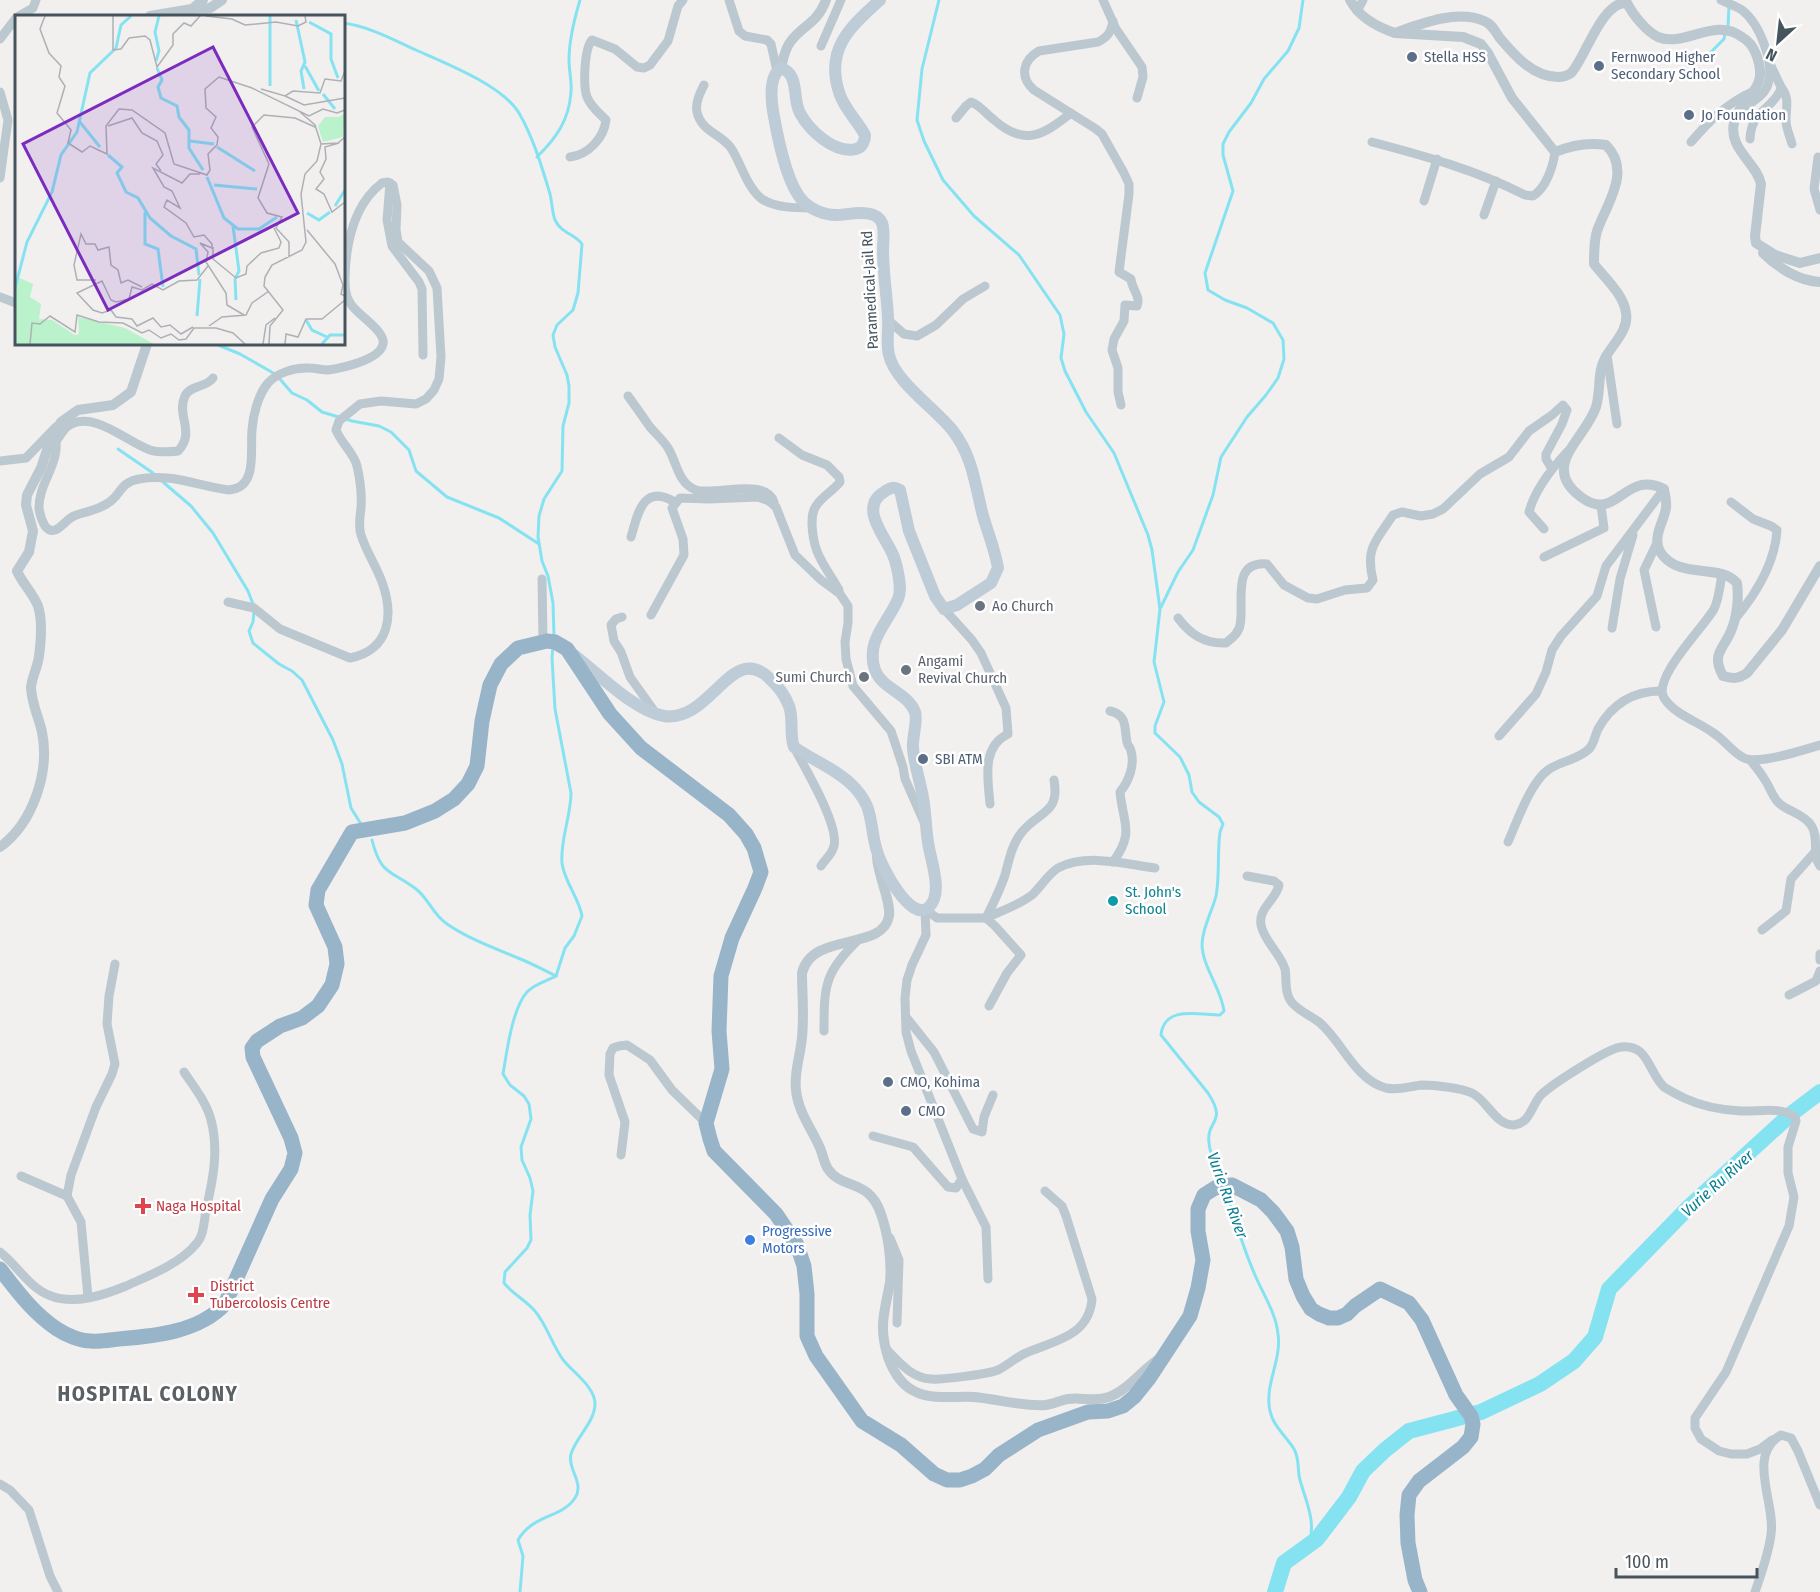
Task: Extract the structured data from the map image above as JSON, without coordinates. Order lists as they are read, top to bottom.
{
  "streets": {
    "main road": ["Paramedical-Jail Rd"]
  },
  "districts": ["HOSPITAL COLONY"],
  "water": ["Vurie Ru River"],
  "places": {
    "other": [
      "Stella HSS",
      "Fernwood Higher Secondary School",
      "Jo Foundation",
      "Ao Church",
      "Angami Revival Church",
      "Sumi Church",
      "SBI ATM",
      "St. John's School",
      "CMO, Kohima",
      "CMO",
      "Progressive Motors"
    ],
    "health": ["Naga Hospital", "District Tubercolosis Centre"]
  },
  "scale_bar": "100 m",
  "north": "bottom left"
}
